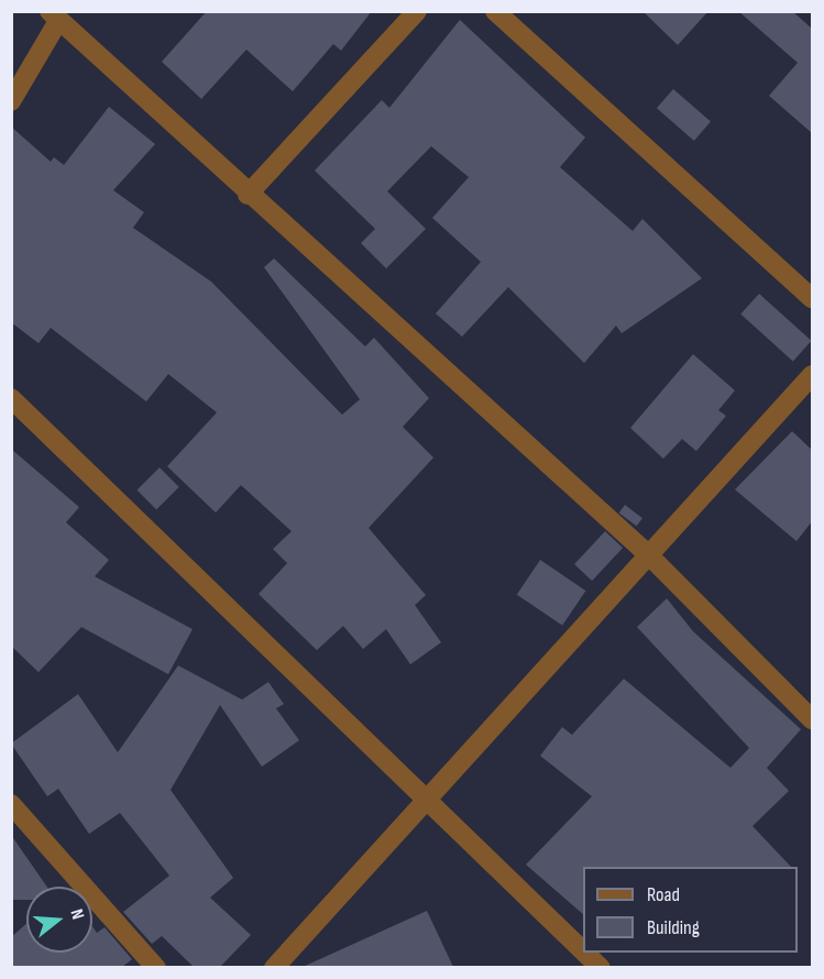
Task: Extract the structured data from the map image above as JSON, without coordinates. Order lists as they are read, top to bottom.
{
  "legend": ["Road", "Building"],
  "north": "right"
}
